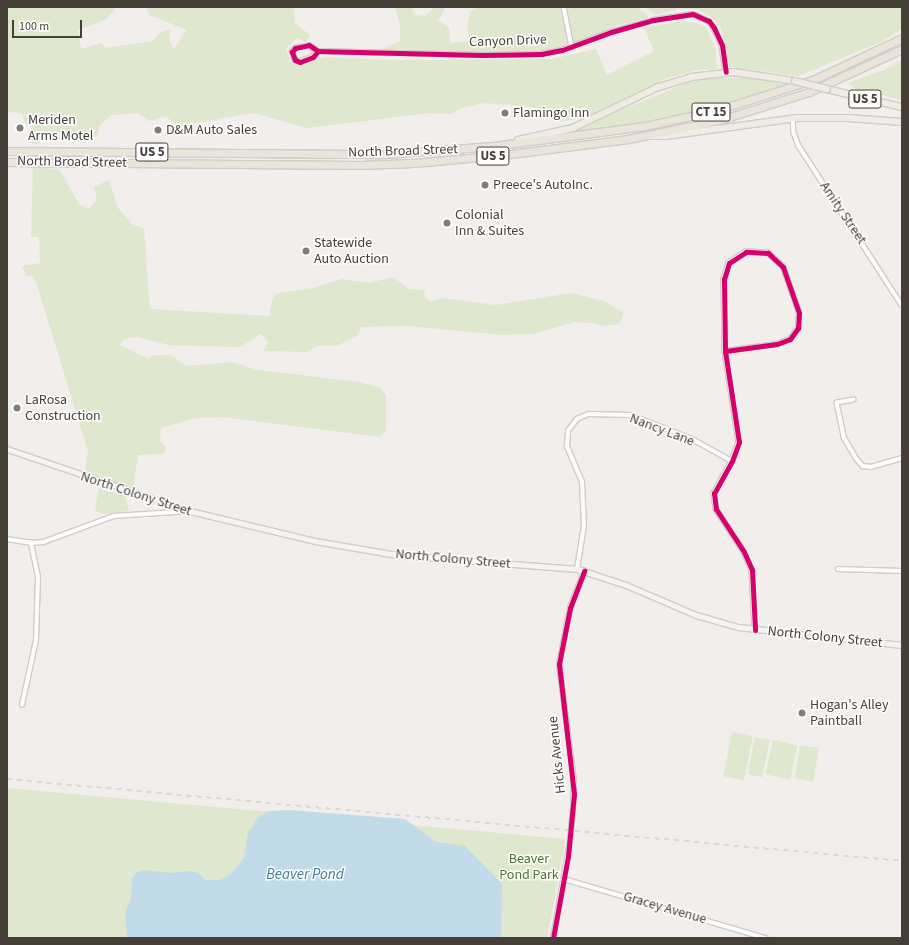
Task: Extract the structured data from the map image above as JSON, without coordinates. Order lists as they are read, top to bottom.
{
  "streets": {
    "highway": ["US 5", "CT 15", "North Broad Street"],
    "main road": ["North Colony Street"],
    "street": [
      "Canyon Drive",
      "Amity Street",
      "Nancy Lane",
      "Hicks Avenue",
      "Gracey Avenue"
    ]
  },
  "crossings": [
    ["Canyon Drive", "North Broad Street"],
    ["CT 15", "North Broad Street"],
    ["North Broad Street", "Amity Street"],
    ["Nancy Lane", "North Colony Street"],
    ["North Colony Street", "Hicks Avenue"],
    ["Hicks Avenue", "Gracey Avenue"]
  ],
  "water": ["Beaver Pond"],
  "parks": ["Beaver Pond Park"],
  "places": [
    "Flamingo Inn",
    "Meriden Arms Motel",
    "D&M Auto Sales",
    "Preece's AutoInc.",
    "Colonial Inn & Suites",
    "Statewide Auto Auction",
    "LaRosa Construction",
    "Hogan's Alley Paintball"
  ],
  "scale_bar": "100 m"
}
